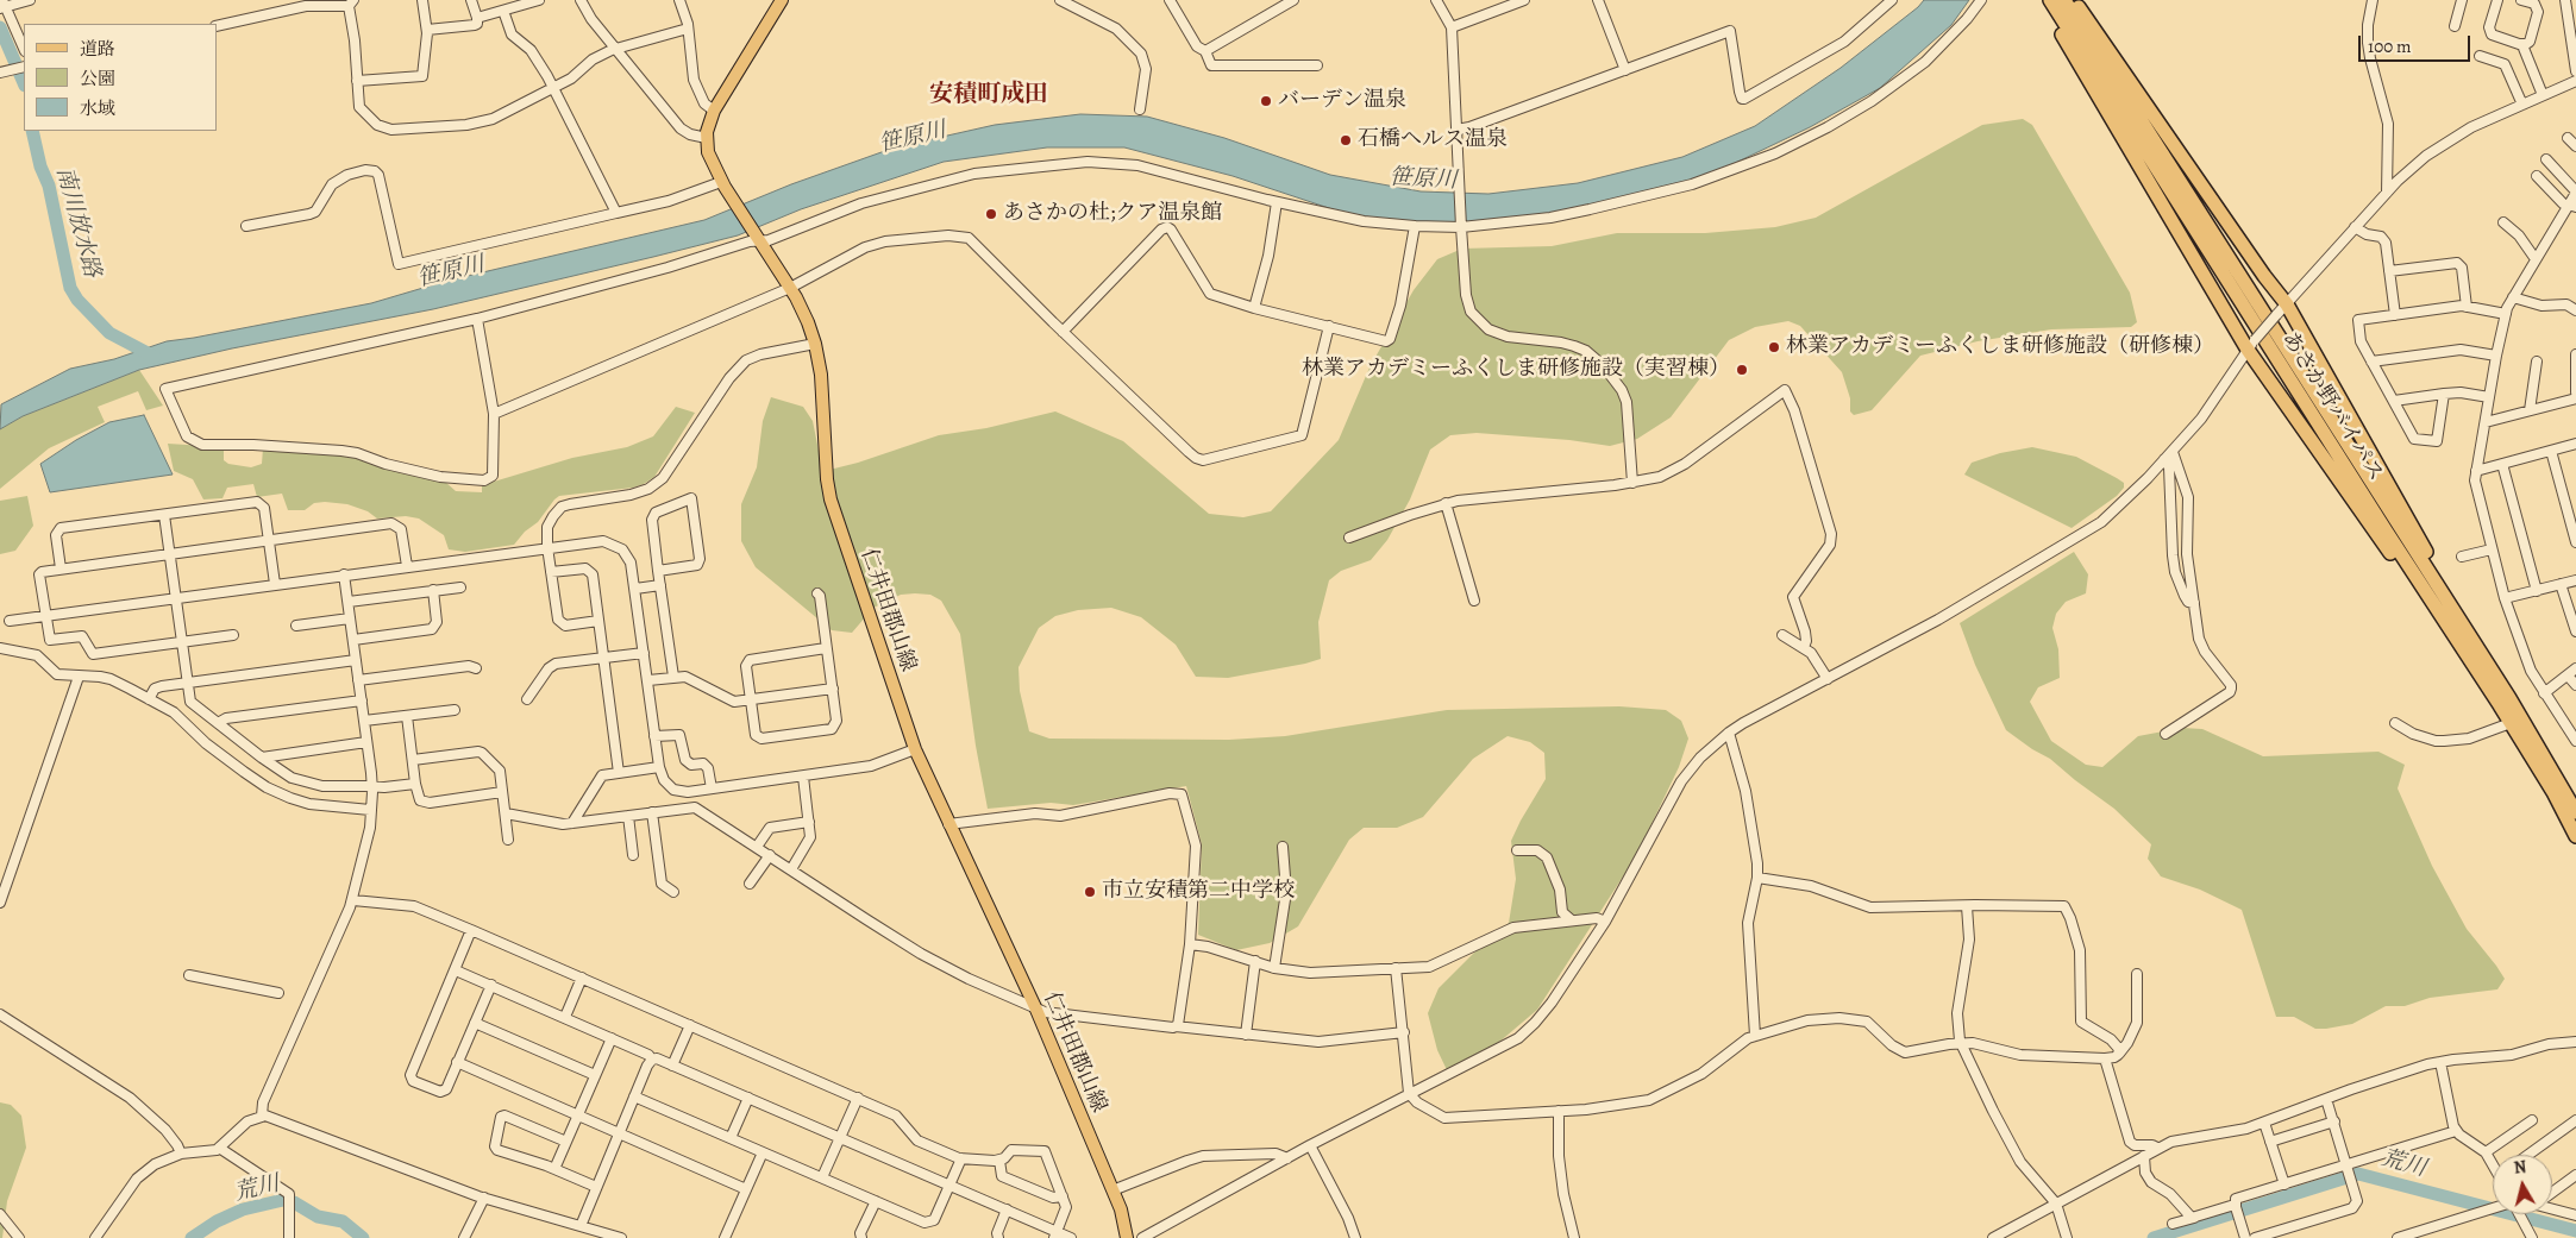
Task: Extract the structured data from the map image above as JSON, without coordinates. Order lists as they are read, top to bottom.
{
  "streets": {
    "highway": ["あさか野バイパス"],
    "main road": ["仁井田郡山線"]
  },
  "districts": ["安積町成田"],
  "water": ["笹原川", "南川放水路", "荒川"],
  "places": [
    "バーデン温泉",
    "石橋ヘルス温泉",
    "あさかの杜;クア温泉館",
    "林業アカデミーふくしま研修施設（研修棟）",
    "林業アカデミーふくしま研修施設（実習棟）",
    "市立安積第二中学校"
  ],
  "legend": ["道路", "公園", "水域"],
  "scale_bar": "100 m",
  "north": "top"
}
